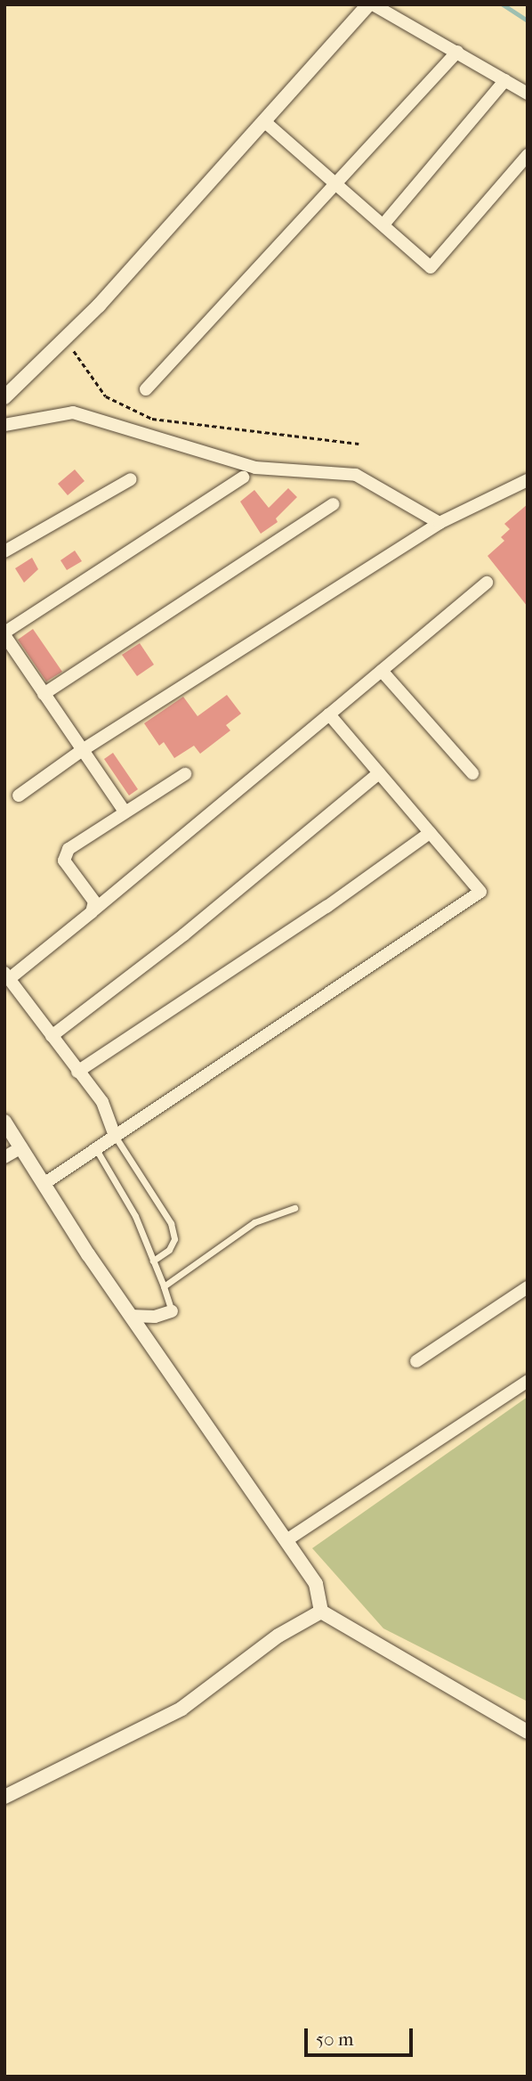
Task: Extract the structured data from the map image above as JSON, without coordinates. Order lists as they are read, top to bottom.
{
  "scale_bar": "50 m"
}
